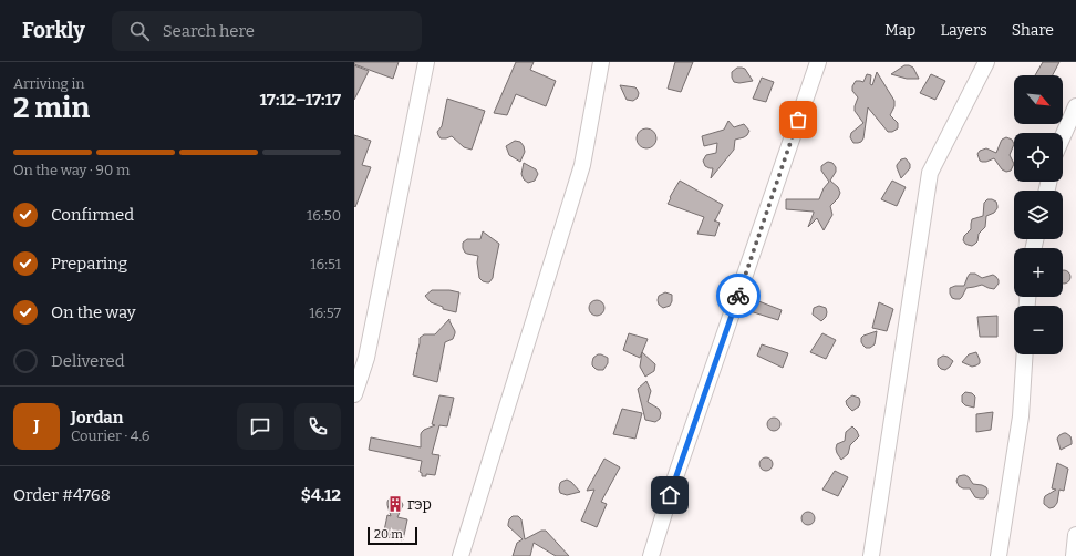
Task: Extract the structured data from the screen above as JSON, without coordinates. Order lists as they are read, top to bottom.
{
  "places": {
    "building": ["гэр"]
  },
  "scale_bar": "20 m",
  "north": "bottom right",
  "page": {
    "header": "Forkly",
    "search": "Search here",
    "nav": ["Map", "Layers", "Share"],
    "heading": ["2 min", "Arriving in", "17:12–17:17"],
    "panel": [
      "Jordan",
      "Courier · 4.6",
      "Order #4768",
      "$4.12"
    ],
    "map_buttons": ["+", "−"],
    "bar": "On the way · 90 m",
    "list": [
      ["Confirmed", "16:50"],
      ["Preparing", "16:51"],
      ["On the way", "16:57"],
      "Delivered"
    ],
    "round": "J",
    "scale": "20 m"
  }
}
